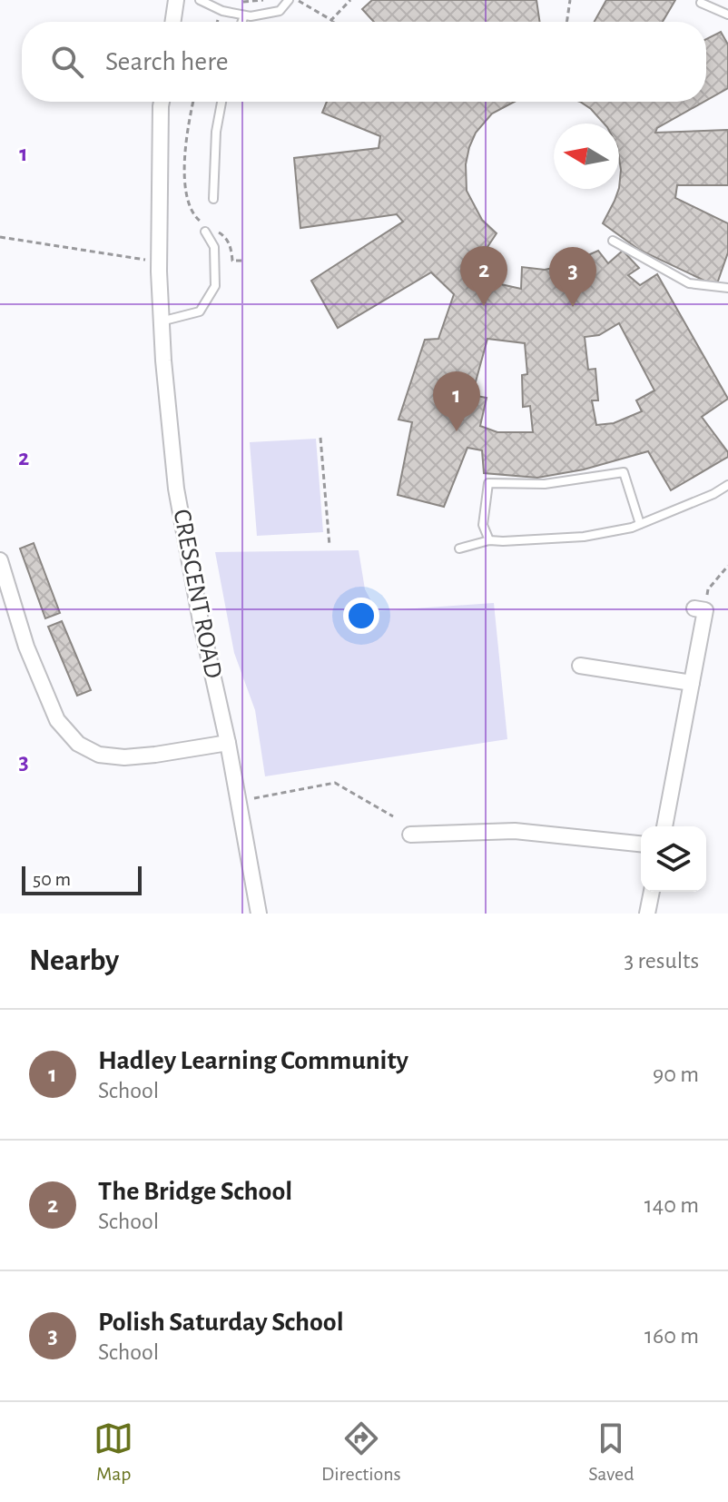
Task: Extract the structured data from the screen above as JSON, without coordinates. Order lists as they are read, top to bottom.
{
  "streets": {
    "street": ["CRESCENT ROAD"]
  },
  "scale_bar": "50 m",
  "north": "left",
  "page": {
    "search": "Search here",
    "pins": ["2", "3", "1"],
    "scale": "50 m",
    "heading": ["Nearby", "3 results"],
    "list": [
      {
        "mark": "1",
        "name": "Hadley Learning Community",
        "note": "School",
        "value": "90 m"
      },
      {
        "mark": "2",
        "name": "The Bridge School",
        "note": "School",
        "value": "140 m"
      },
      {
        "mark": "3",
        "name": "Polish Saturday School",
        "note": "School",
        "value": "160 m"
      }
    ],
    "nav": ["Map", "Directions", "Saved"]
  },
  "grid": {
    "rows": ["1", "2", "3"]
  }
}
